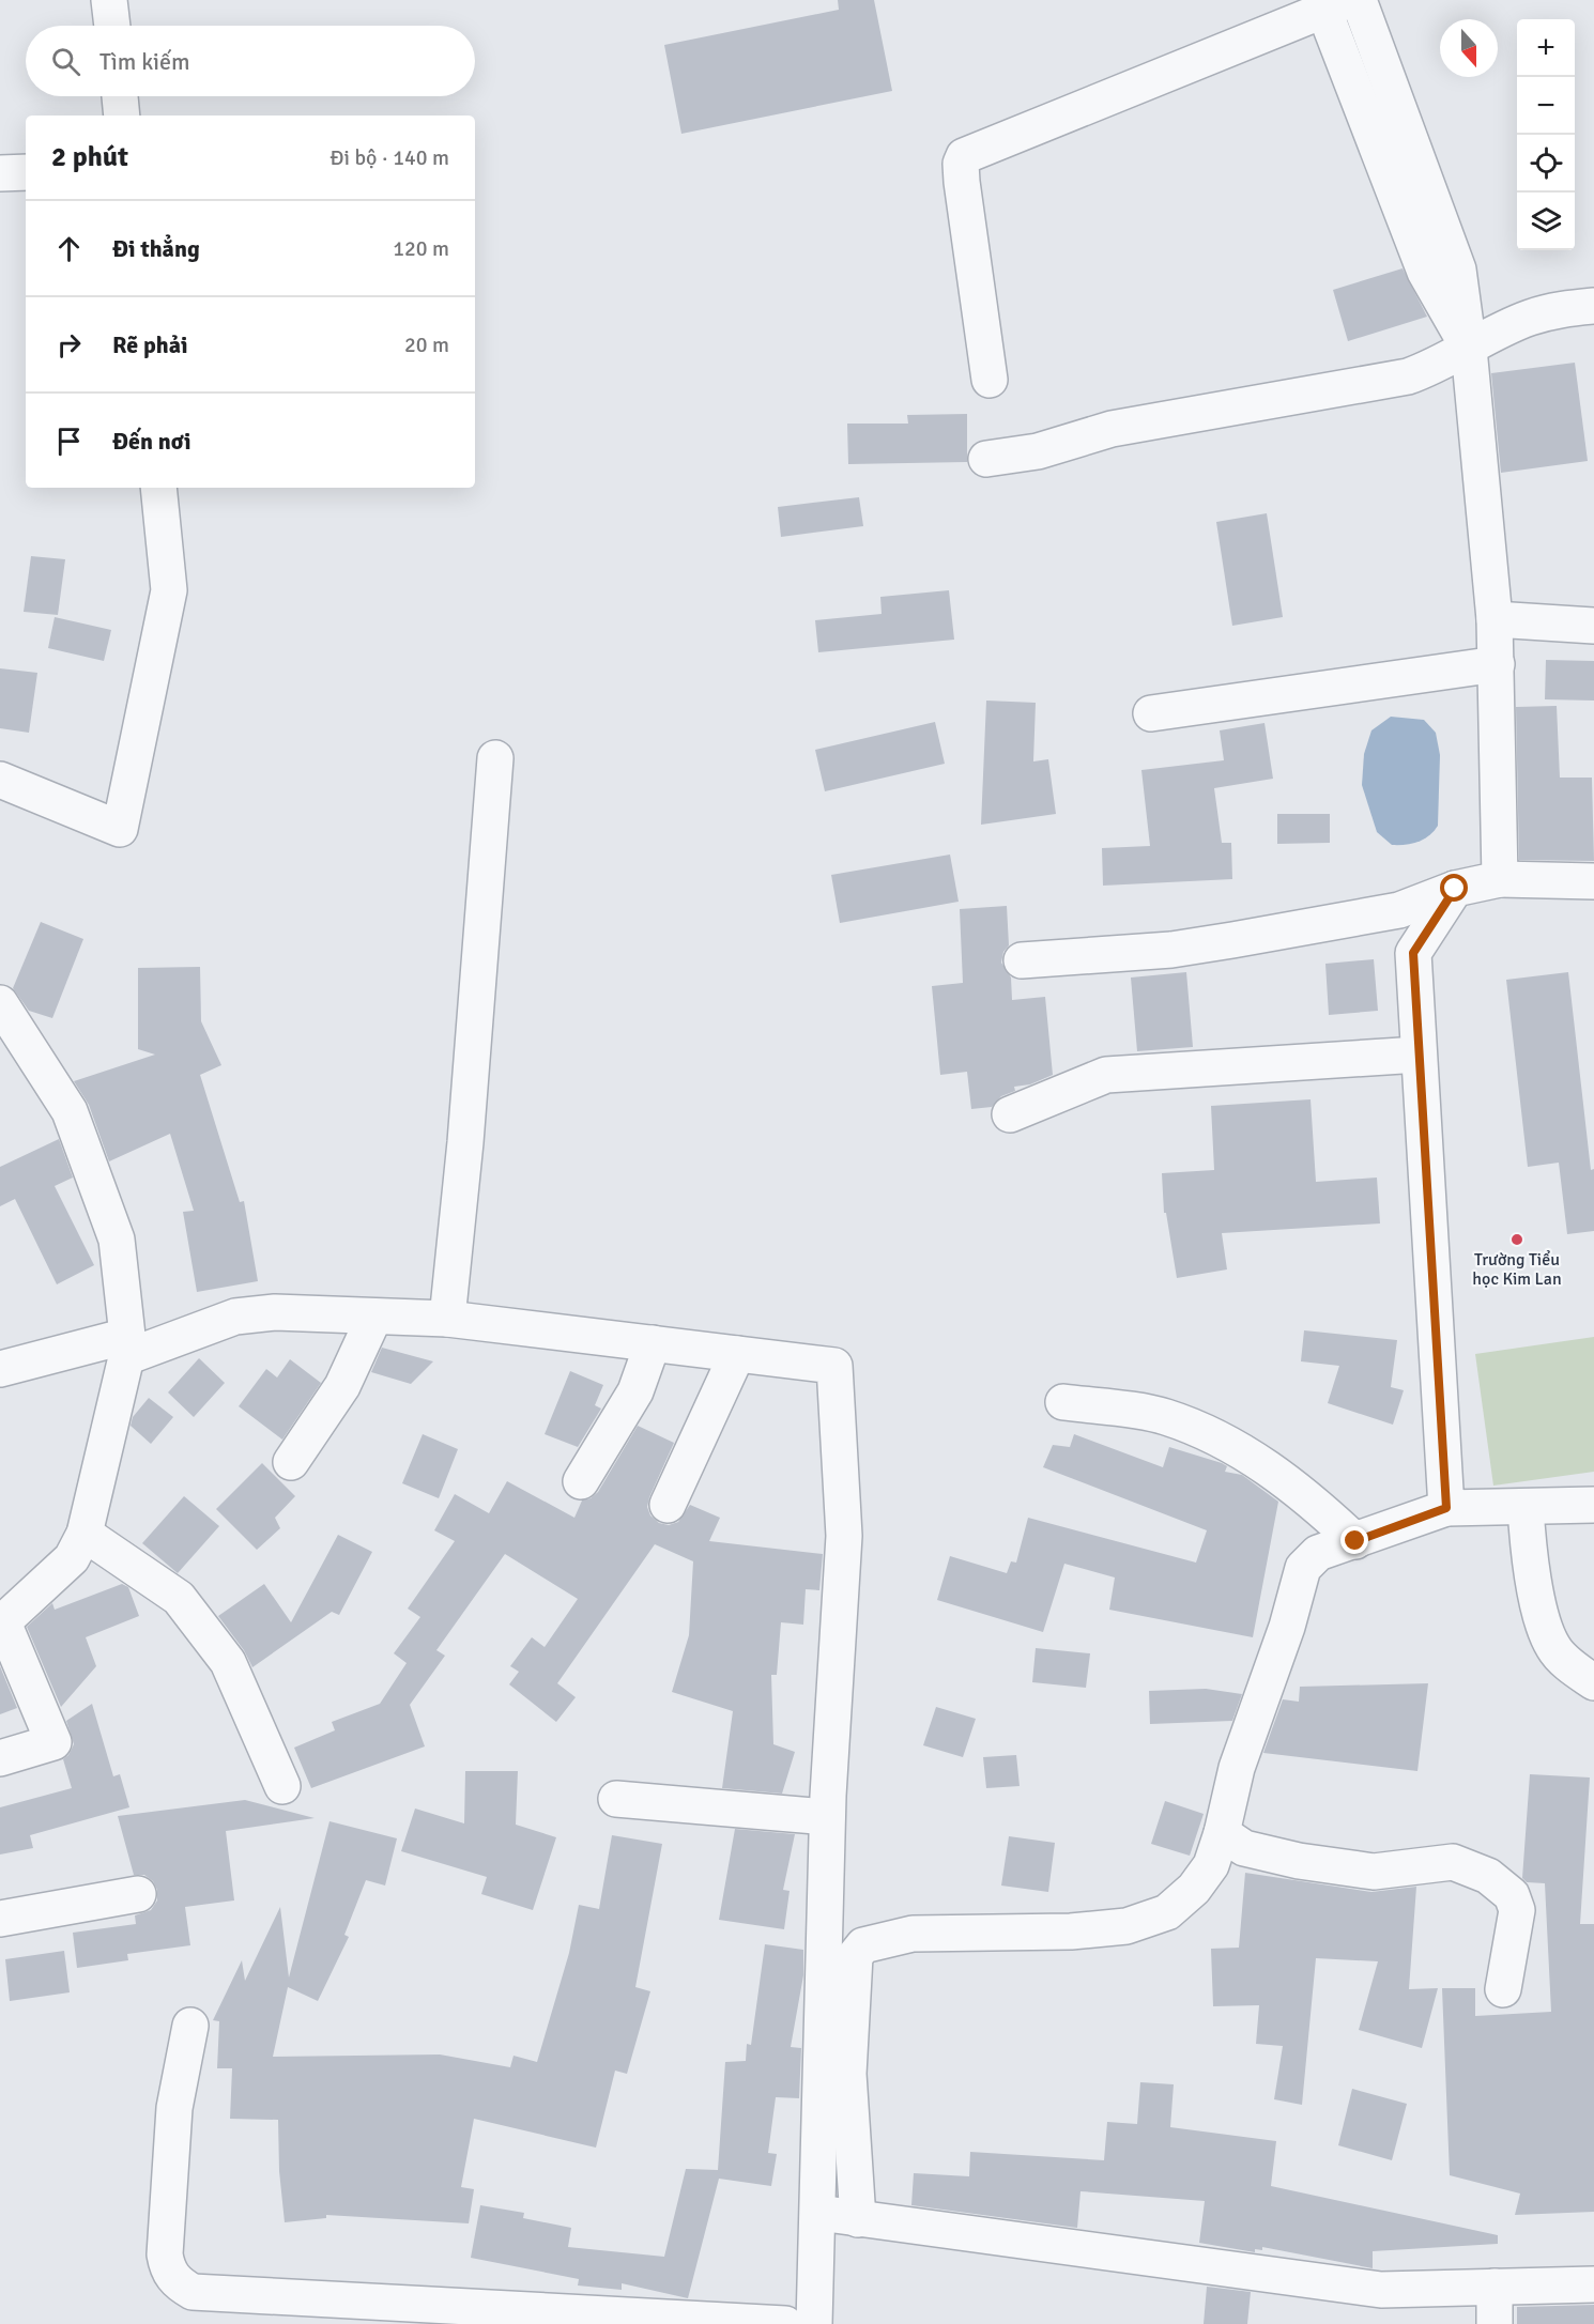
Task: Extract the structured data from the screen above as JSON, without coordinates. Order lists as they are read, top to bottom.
{
  "places": ["Trường Tiểu học Kim Lan"],
  "north": "bottom",
  "page": {
    "map_buttons": ["+", "−"],
    "search": "Tìm kiếm",
    "heading": ["2 phút", "Đi bộ · 140 m"],
    "list": [
      ["Đi thẳng", "120 m"],
      ["Rẽ phải", "20 m"],
      "Đến nơi"
    ]
  }
}
